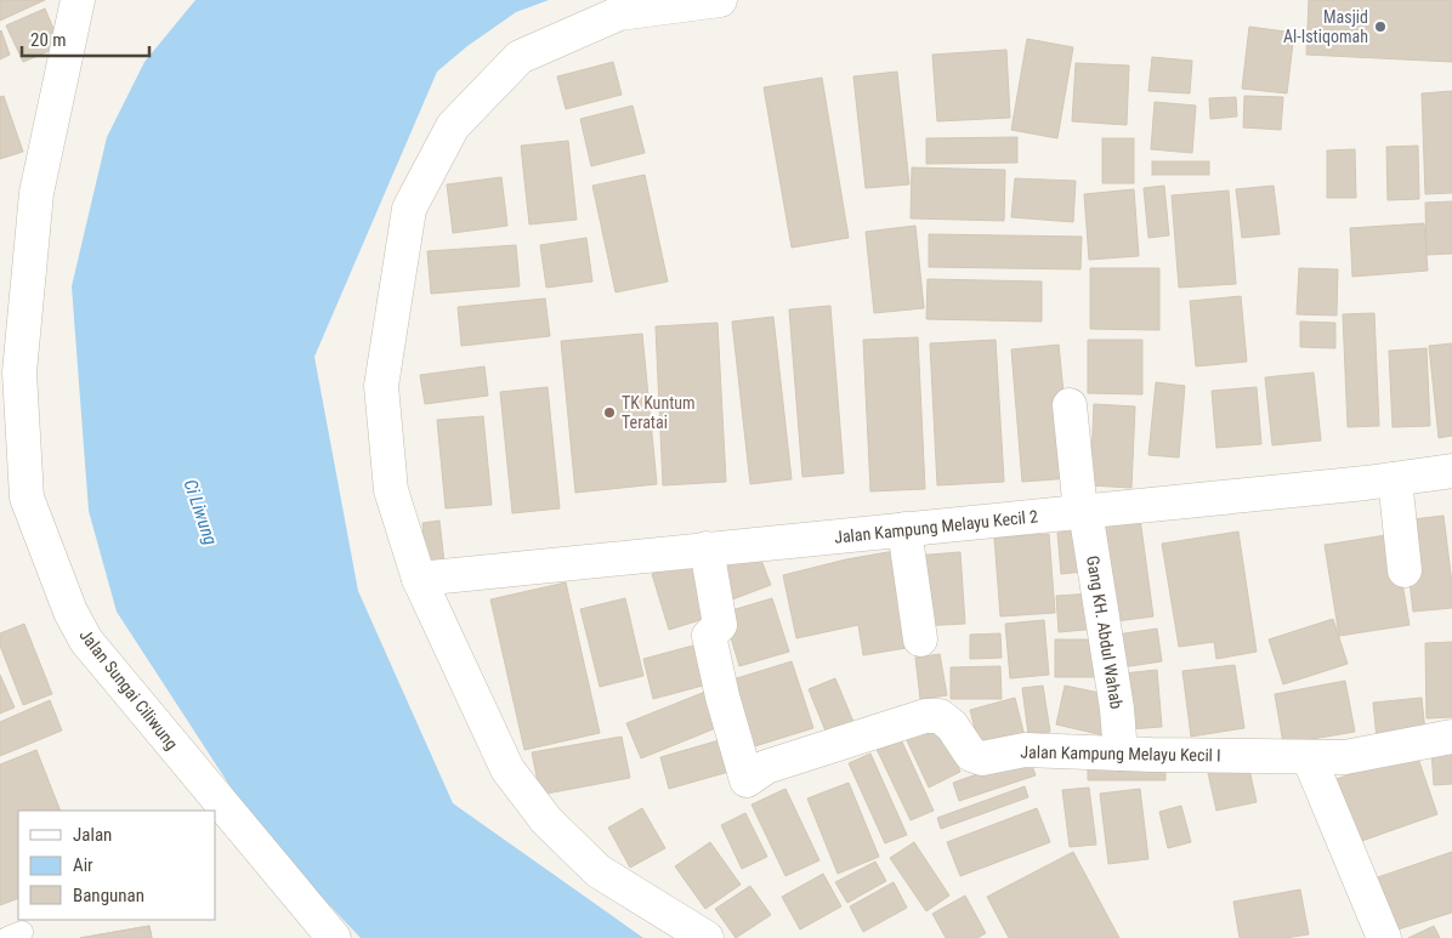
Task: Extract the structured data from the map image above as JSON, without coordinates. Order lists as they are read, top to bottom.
{
  "streets": {
    "street": [
      "Jalan Kampung Melayu Kecil 2",
      "Gang KH. Abdul Wahab",
      "Jalan Sungai Ciliwung",
      "Jalan Kampung Melayu Kecil I"
    ]
  },
  "crossings": [
    ["Jalan Kampung Melayu Kecil 2", "Gang KH. Abdul Wahab"],
    ["Jalan Kampung Melayu Kecil 2", "Jalan Kampung Melayu Kecil I"],
    ["Gang KH. Abdul Wahab", "Jalan Kampung Melayu Kecil I"]
  ],
  "water": ["Ci Liwung"],
  "places": ["Masjid Al-Istiqomah", "TK Kuntum Teratai"],
  "legend": ["Jalan", "Air", "Bangunan"],
  "scale_bar": "20 m"
}
